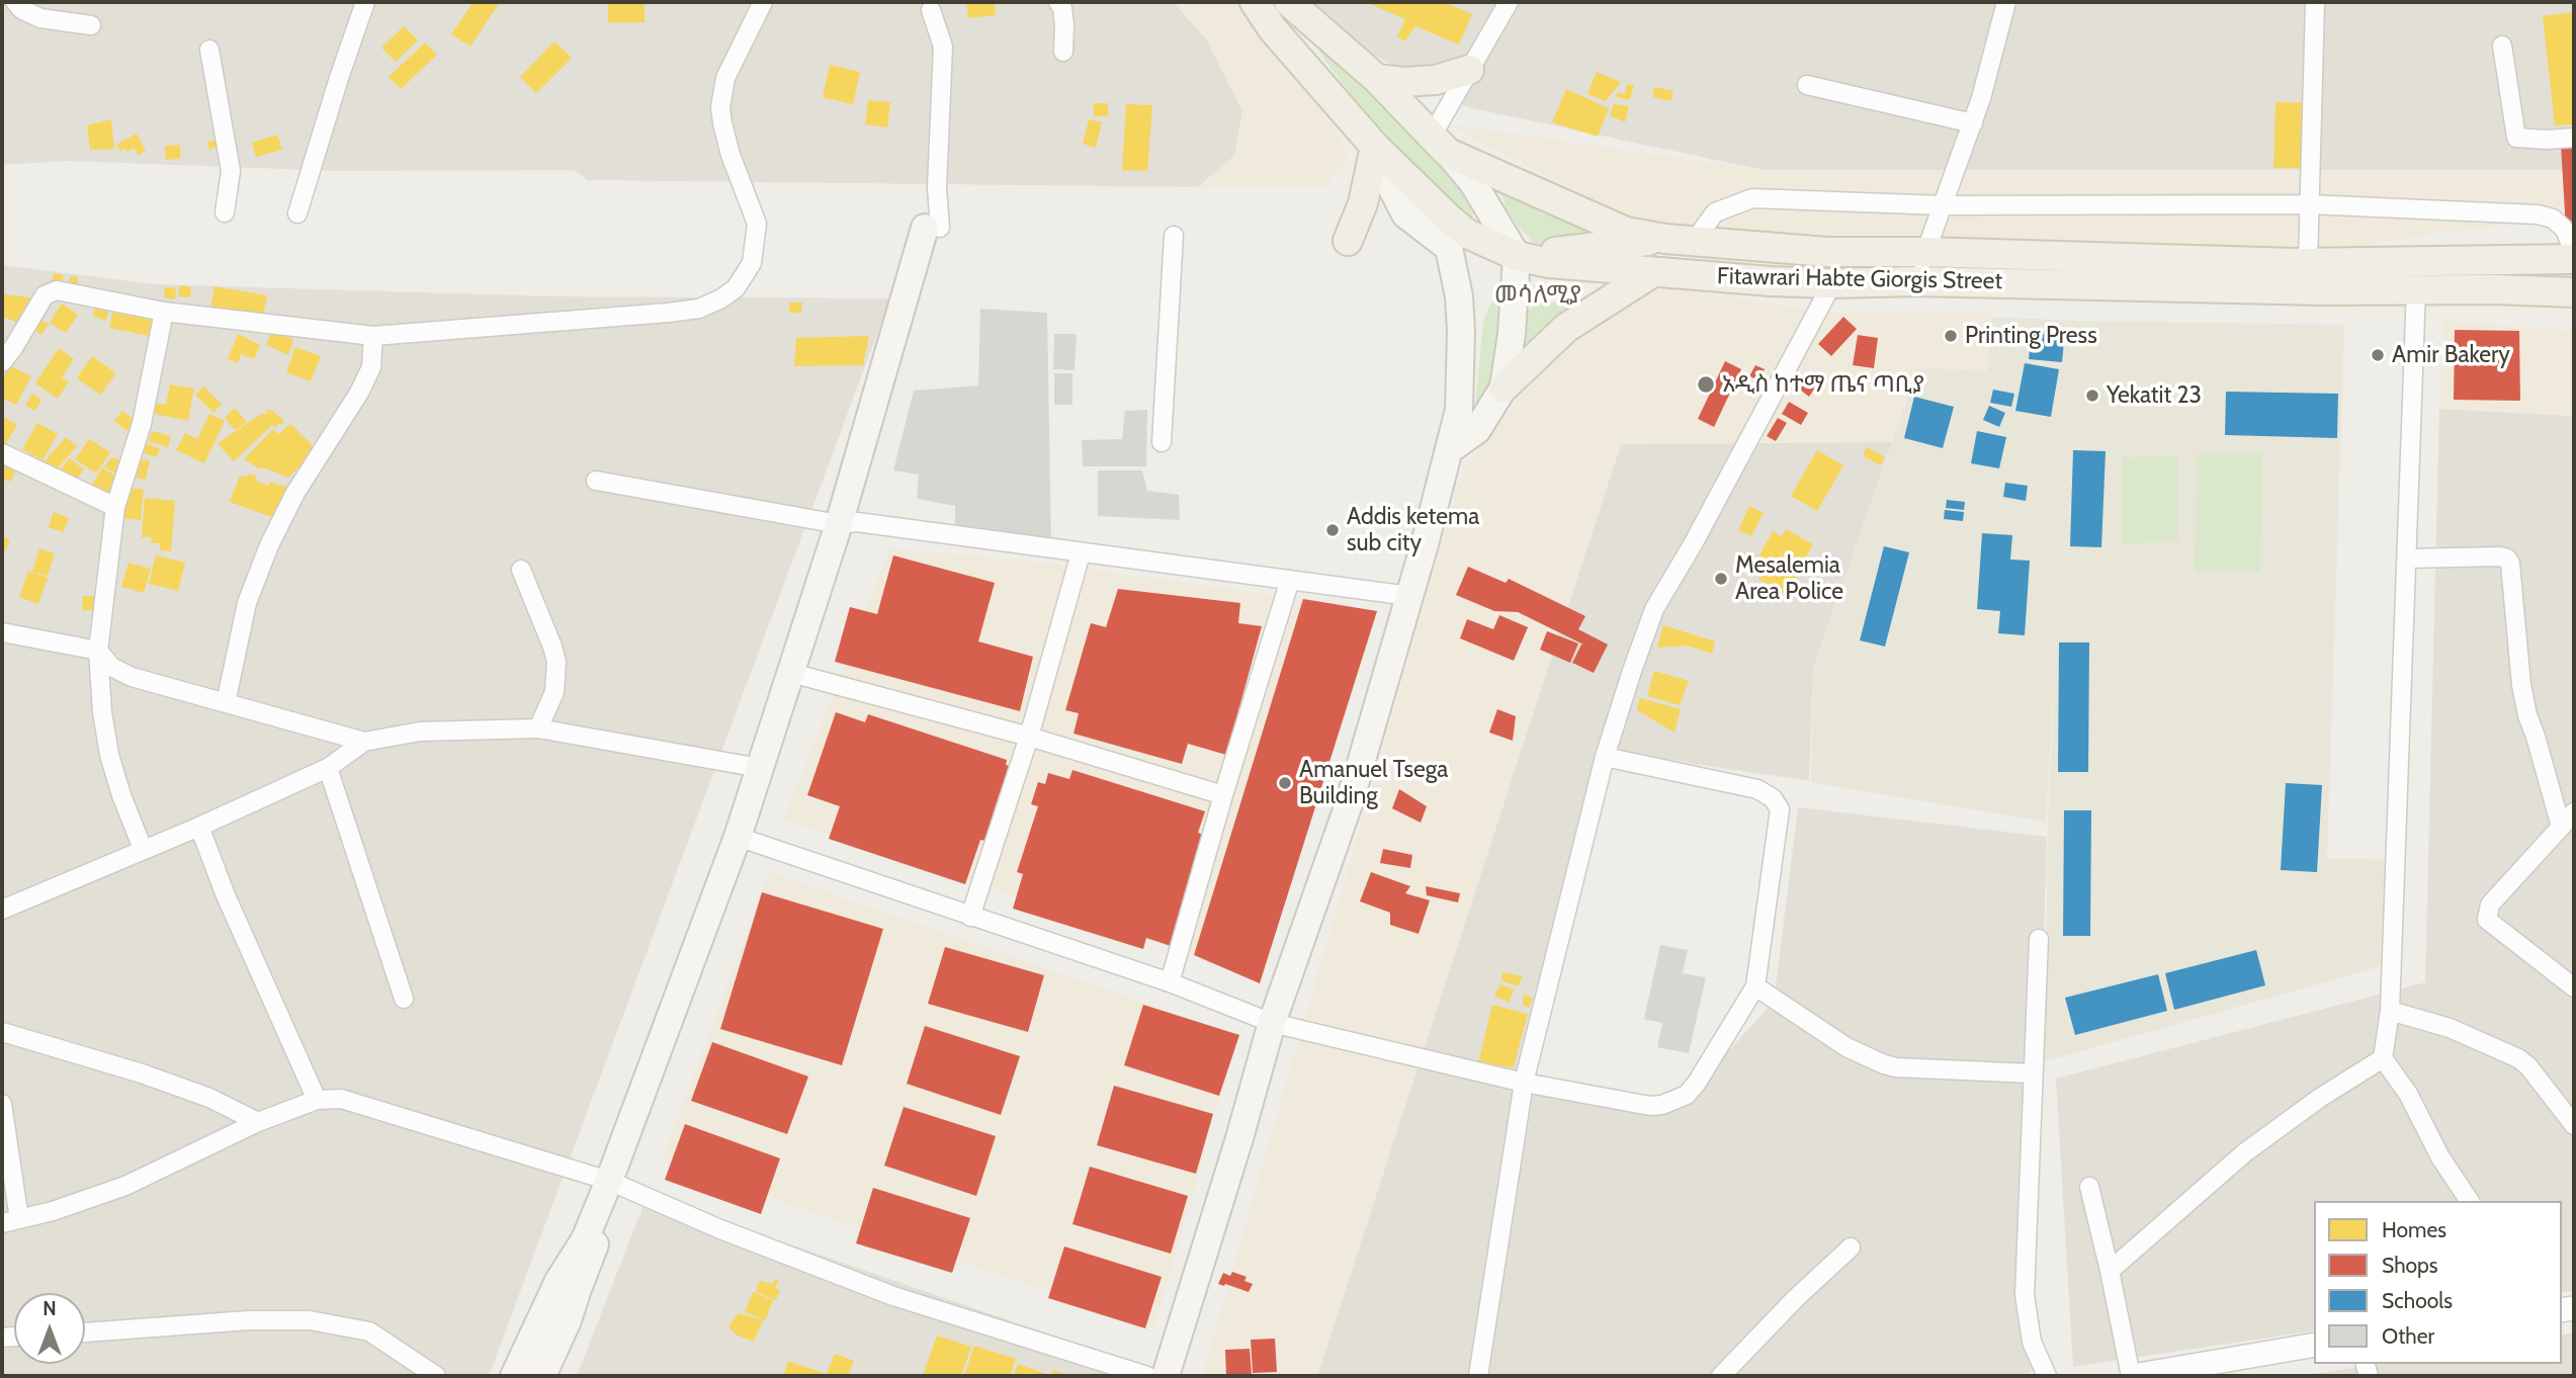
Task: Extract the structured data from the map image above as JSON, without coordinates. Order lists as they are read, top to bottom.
{
  "streets": {
    "main road": ["Fitawrari Habte Giorgis Street"]
  },
  "districts": ["መሳለሚያ"],
  "places": [
    "Printing Press",
    "Amir Bakery",
    "አዲስ ከተማ ጤና ጣቢያ",
    "Yekatit 23",
    "Addis ketema sub city",
    "Mesalemia Area Police",
    "Amanuel Tsega Building"
  ],
  "legend": [
    "Homes",
    "Shops",
    "Schools",
    "Other"
  ],
  "north": "top"
}
